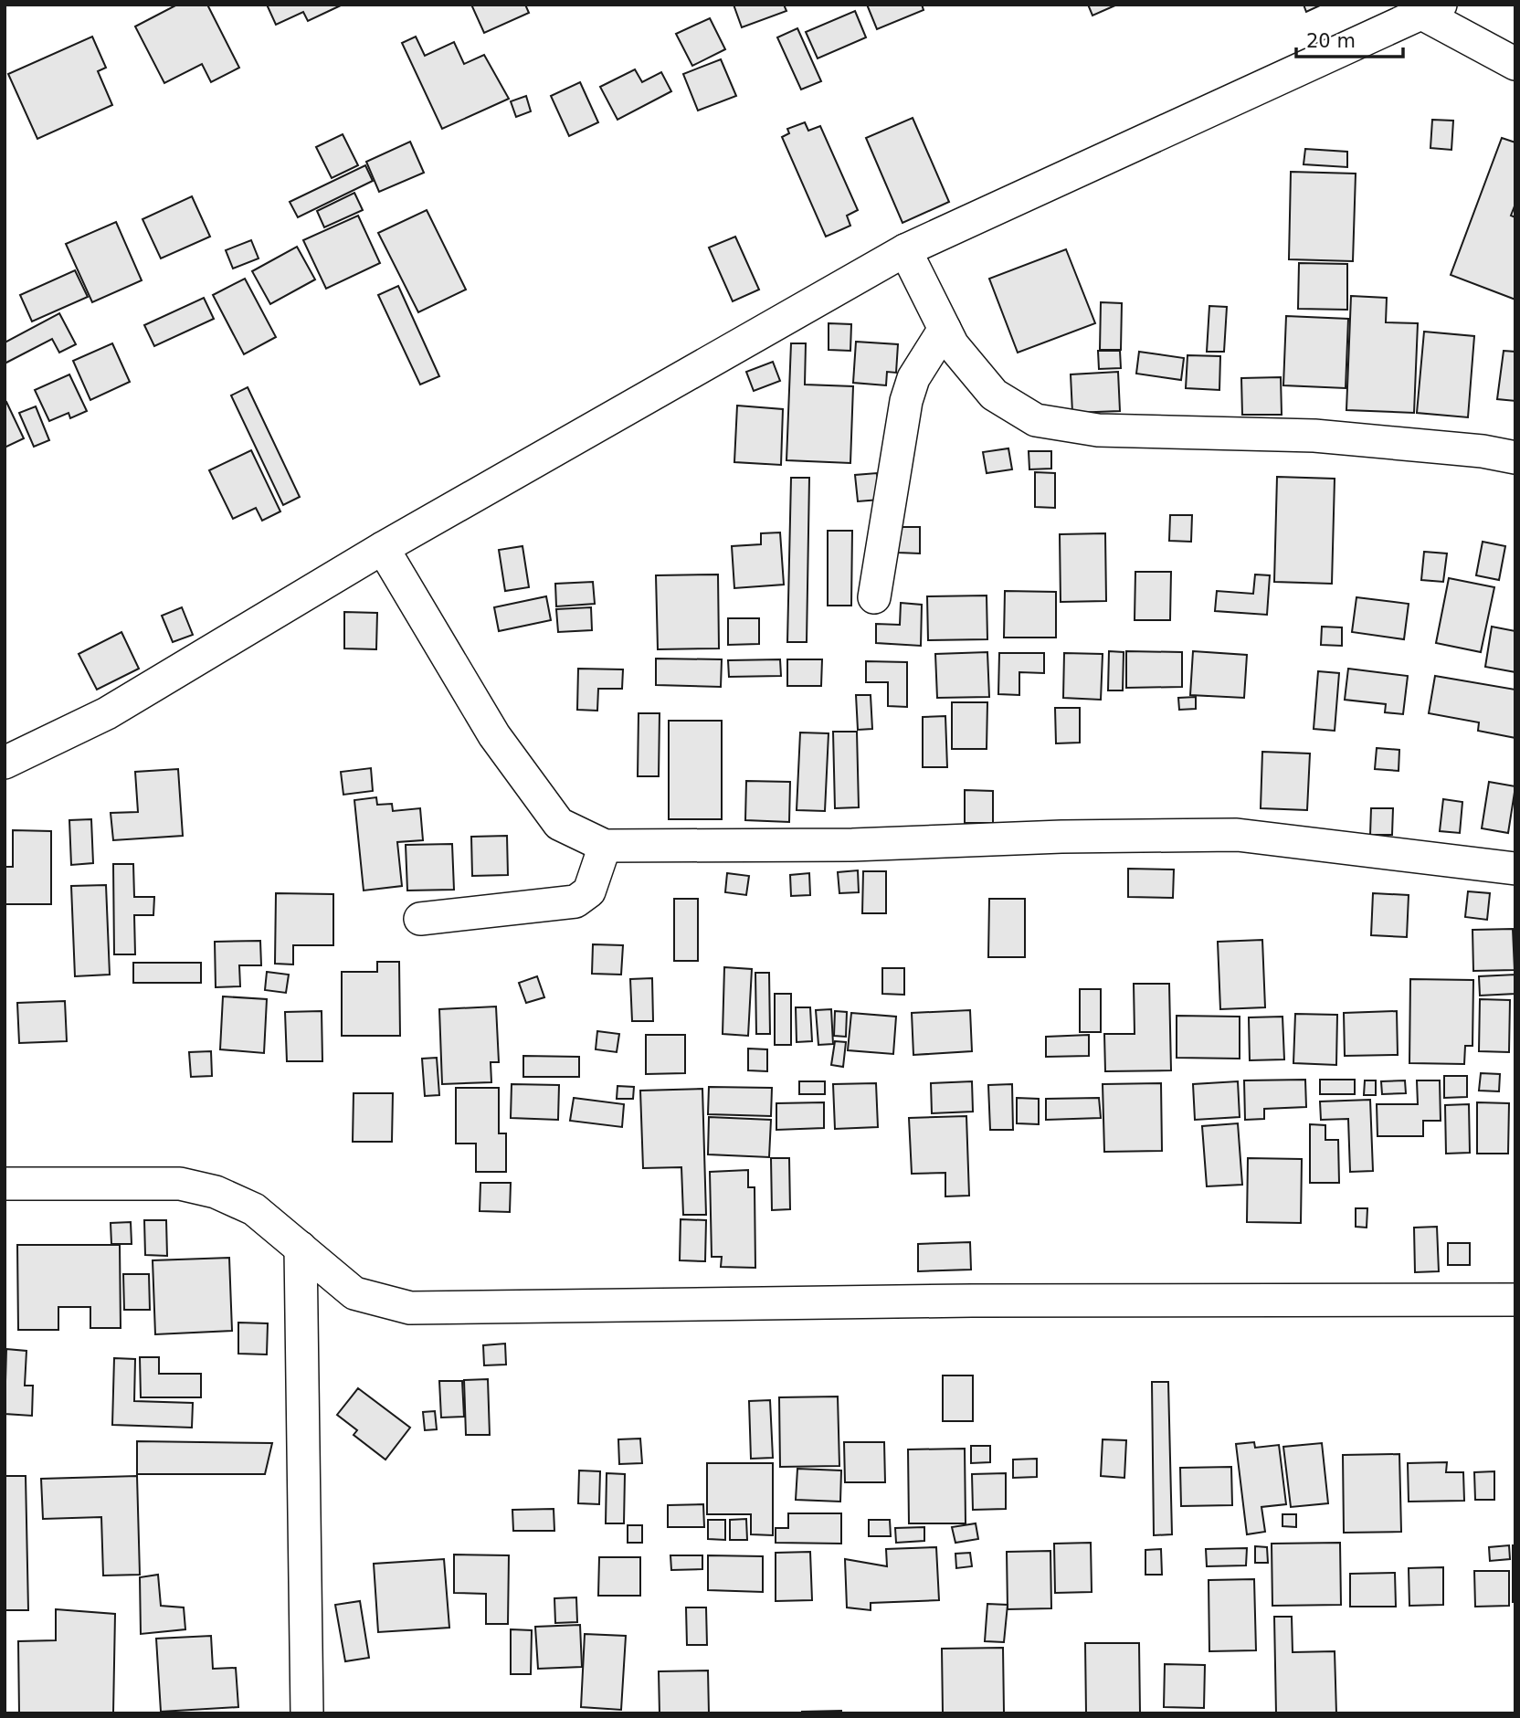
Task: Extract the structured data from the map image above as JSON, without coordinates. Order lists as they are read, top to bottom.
{
  "scale_bar": "20 m"
}
